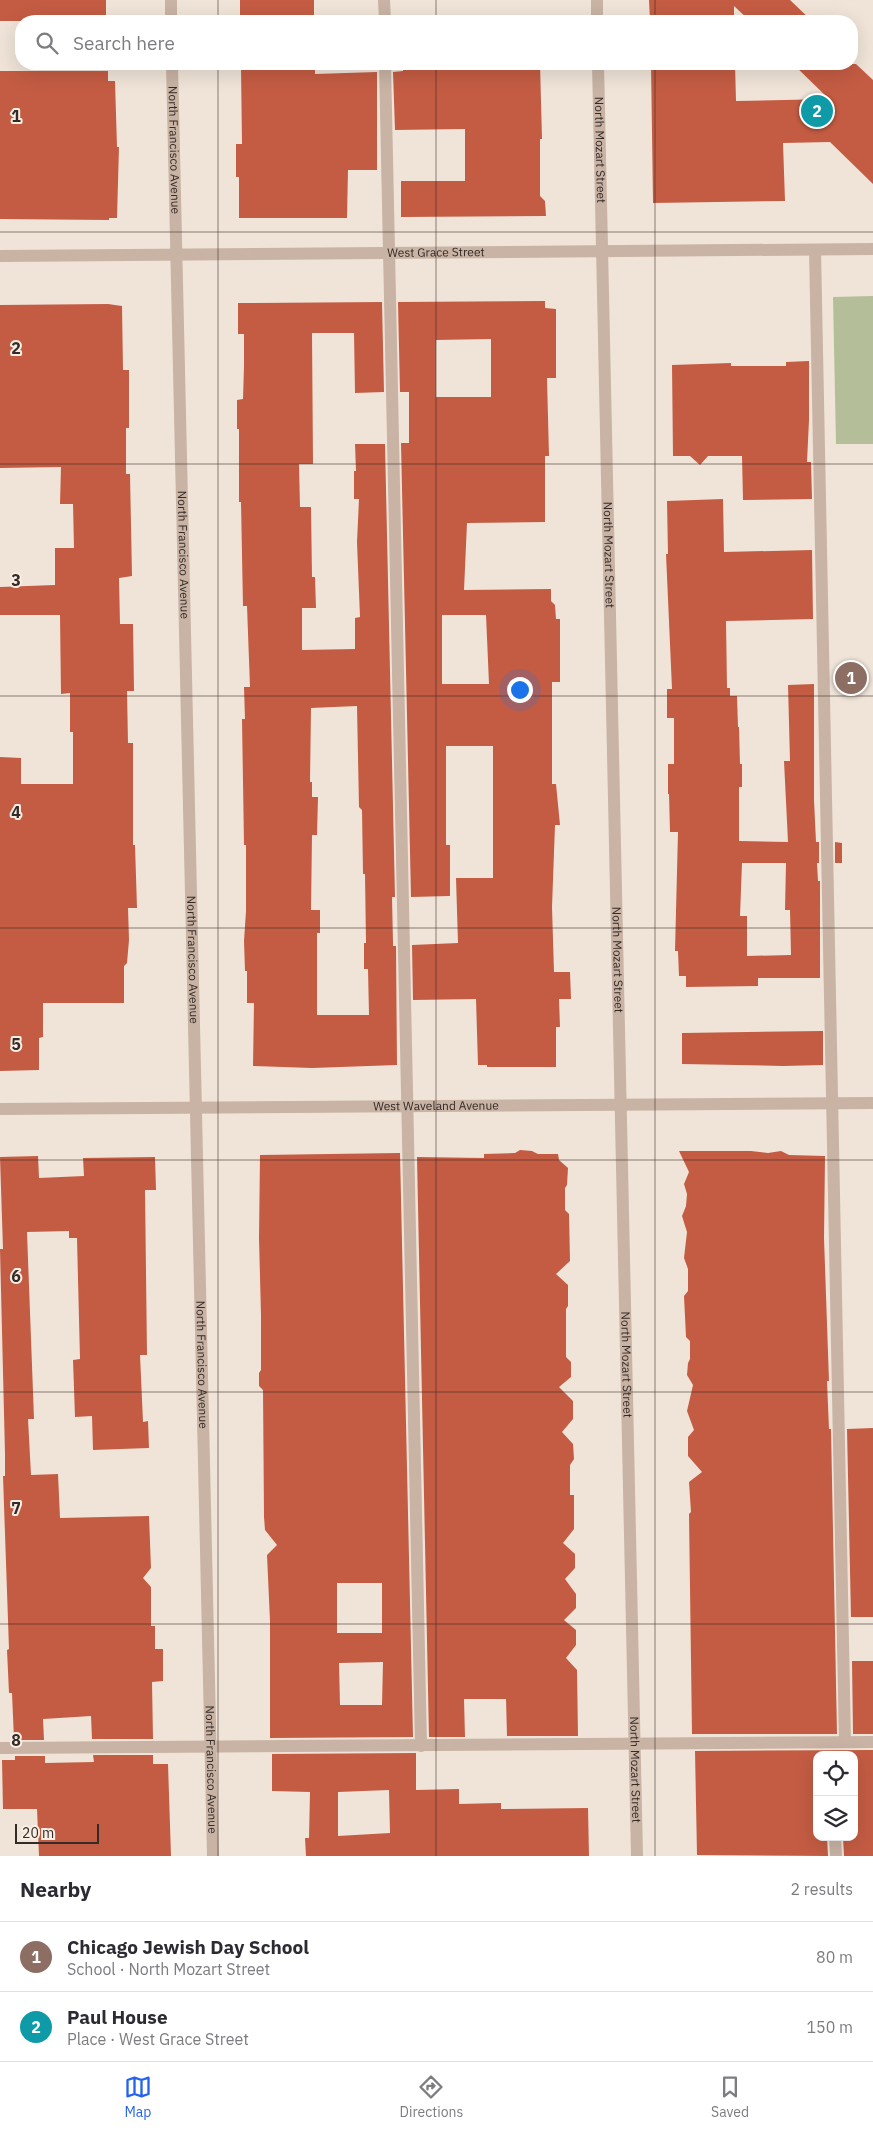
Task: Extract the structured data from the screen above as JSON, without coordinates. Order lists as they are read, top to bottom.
{
  "streets": {
    "street": [
      "North Francisco Avenue",
      "North Mozart Street",
      "West Grace Street",
      "West Waveland Avenue"
    ]
  },
  "crossings": [
    ["North Francisco Avenue", "West Grace Street"],
    ["North Francisco Avenue", "West Waveland Avenue"],
    ["North Mozart Street", "West Grace Street"],
    ["North Mozart Street", "West Waveland Avenue"]
  ],
  "scale_bar": "20 m",
  "page": {
    "search": "Search here",
    "pins": ["2", "1"],
    "scale": "20 m",
    "heading": ["Nearby", "2 results"],
    "list": [
      {
        "mark": "1",
        "name": "Chicago Jewish Day School",
        "note": "School · North Mozart Street",
        "value": "80 m"
      },
      {
        "mark": "2",
        "name": "Paul House",
        "note": "Place · West Grace Street",
        "value": "150 m"
      }
    ],
    "nav": ["Map", "Directions", "Saved"]
  },
  "grid": {
    "rows": [
      "1",
      "2",
      "3",
      "4",
      "5",
      "6",
      "7",
      "8"
    ]
  }
}
